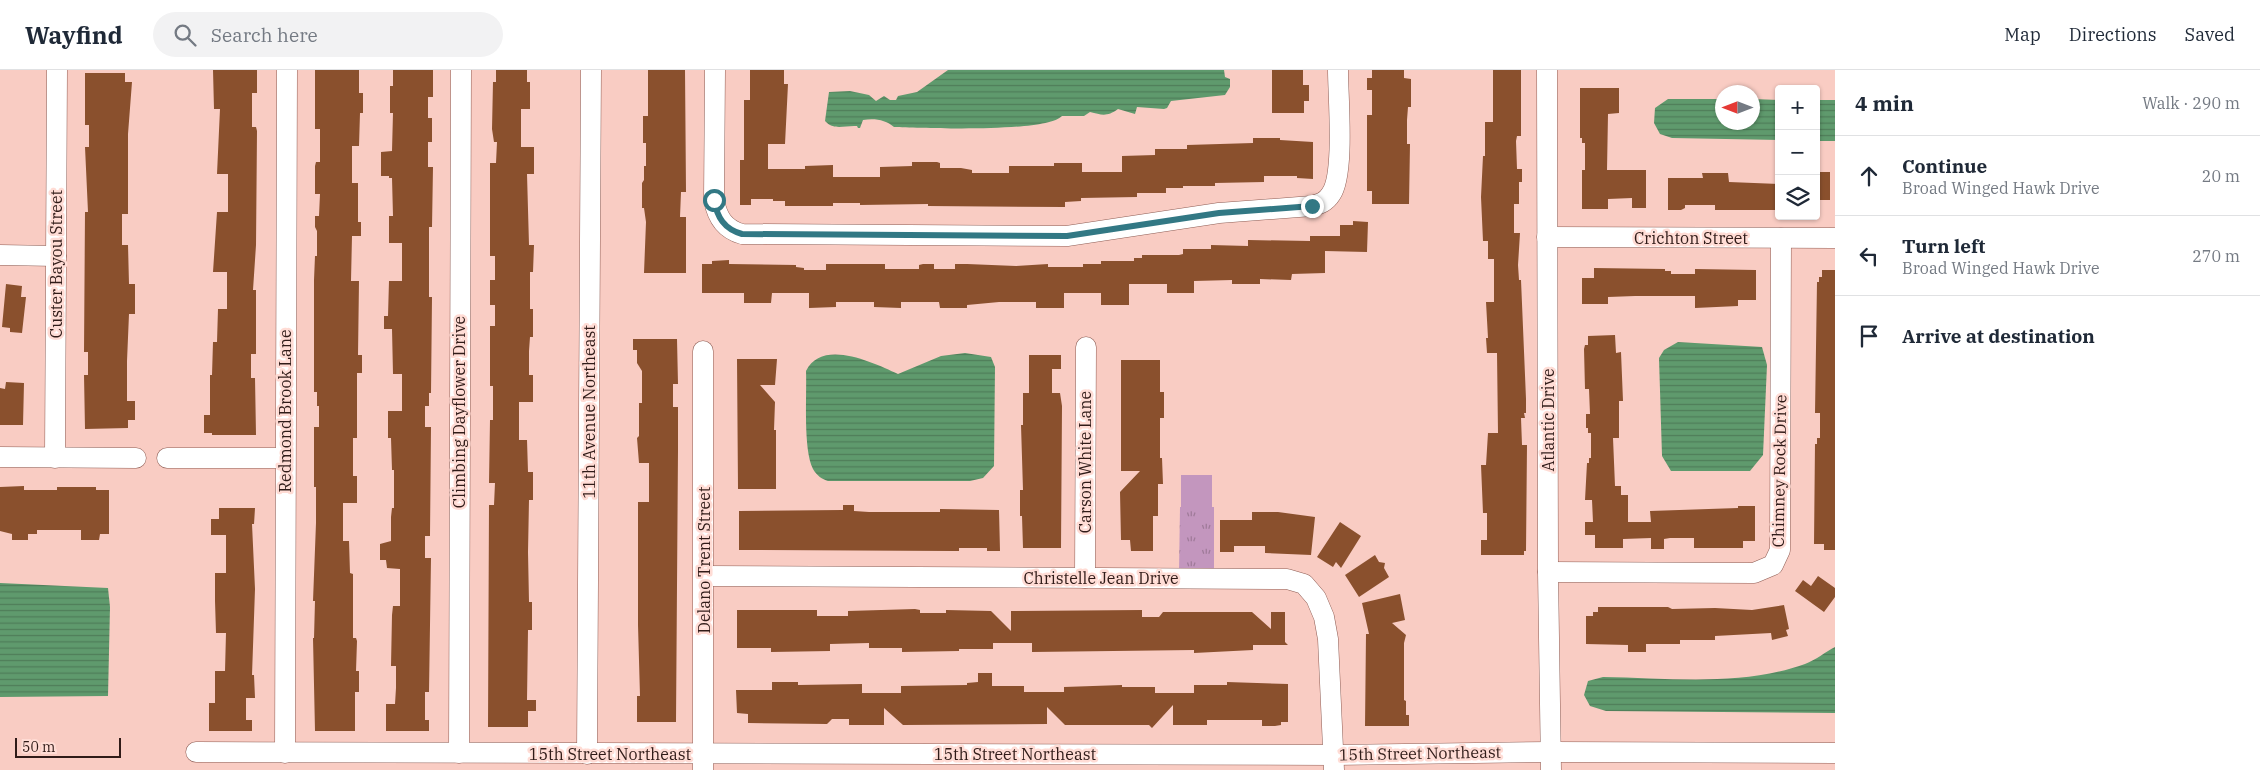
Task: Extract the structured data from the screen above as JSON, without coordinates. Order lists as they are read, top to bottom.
{
  "streets": {
    "street": [
      "Crichton Street",
      "Custer Bayou Street",
      "Redmond Brook Lane",
      "Climbing Dayflower Drive",
      "11th Avenue Northeast",
      "Atlantic Drive",
      "Carson White Lane",
      "Chimney Rock Drive",
      "Delano Trent Street",
      "Christelle Jean Drive",
      "15th Street Northeast"
    ]
  },
  "crossings": [
    ["Crichton Street", "Atlantic Drive"],
    ["Crichton Street", "Chimney Rock Drive"],
    ["Redmond Brook Lane", "15th Street Northeast"],
    ["Climbing Dayflower Drive", "15th Street Northeast"],
    ["11th Avenue Northeast", "15th Street Northeast"],
    ["Atlantic Drive", "Chimney Rock Drive"],
    ["Atlantic Drive", "15th Street Northeast"],
    ["Carson White Lane", "Christelle Jean Drive"],
    ["Delano Trent Street", "Christelle Jean Drive"],
    ["Delano Trent Street", "15th Street Northeast"],
    ["Christelle Jean Drive", "15th Street Northeast"]
  ],
  "scale_bar": "50 m",
  "north": "left",
  "page": {
    "header": "Wayfind",
    "search": "Search here",
    "nav": ["Map", "Directions", "Saved"],
    "heading": ["4 min", "Walk · 290 m"],
    "map_buttons": ["+", "−"],
    "list": [
      ["Continue", "Broad Winged Hawk Drive", "20 m"],
      ["Turn left", "Broad Winged Hawk Drive", "270 m"],
      "Arrive at destination"
    ],
    "scale": "50 m"
  }
}
